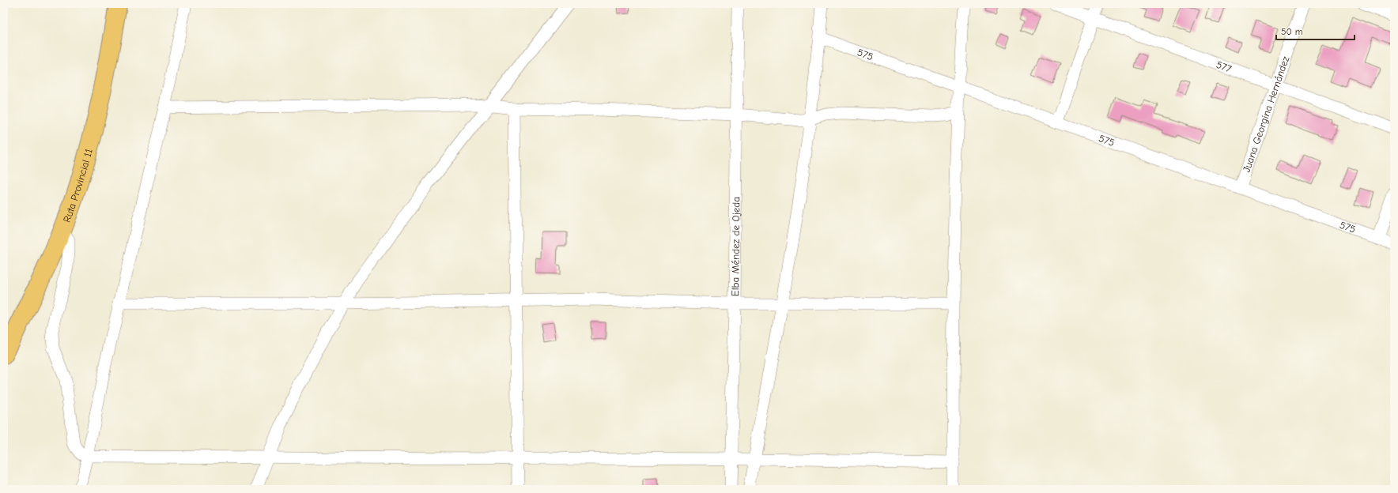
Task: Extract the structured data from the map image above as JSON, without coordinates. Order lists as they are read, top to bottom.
{
  "streets": {
    "main road": ["Ruta Provincial 11"],
    "street": [
      "575",
      "577",
      "Juana Georgina Hernández",
      "Elba Méndez de Ojeda"
    ]
  },
  "crossings": [
    ["575", "Juana Georgina Hernández"],
    ["577", "Juana Georgina Hernández"]
  ],
  "scale_bar": "50 m"
}
